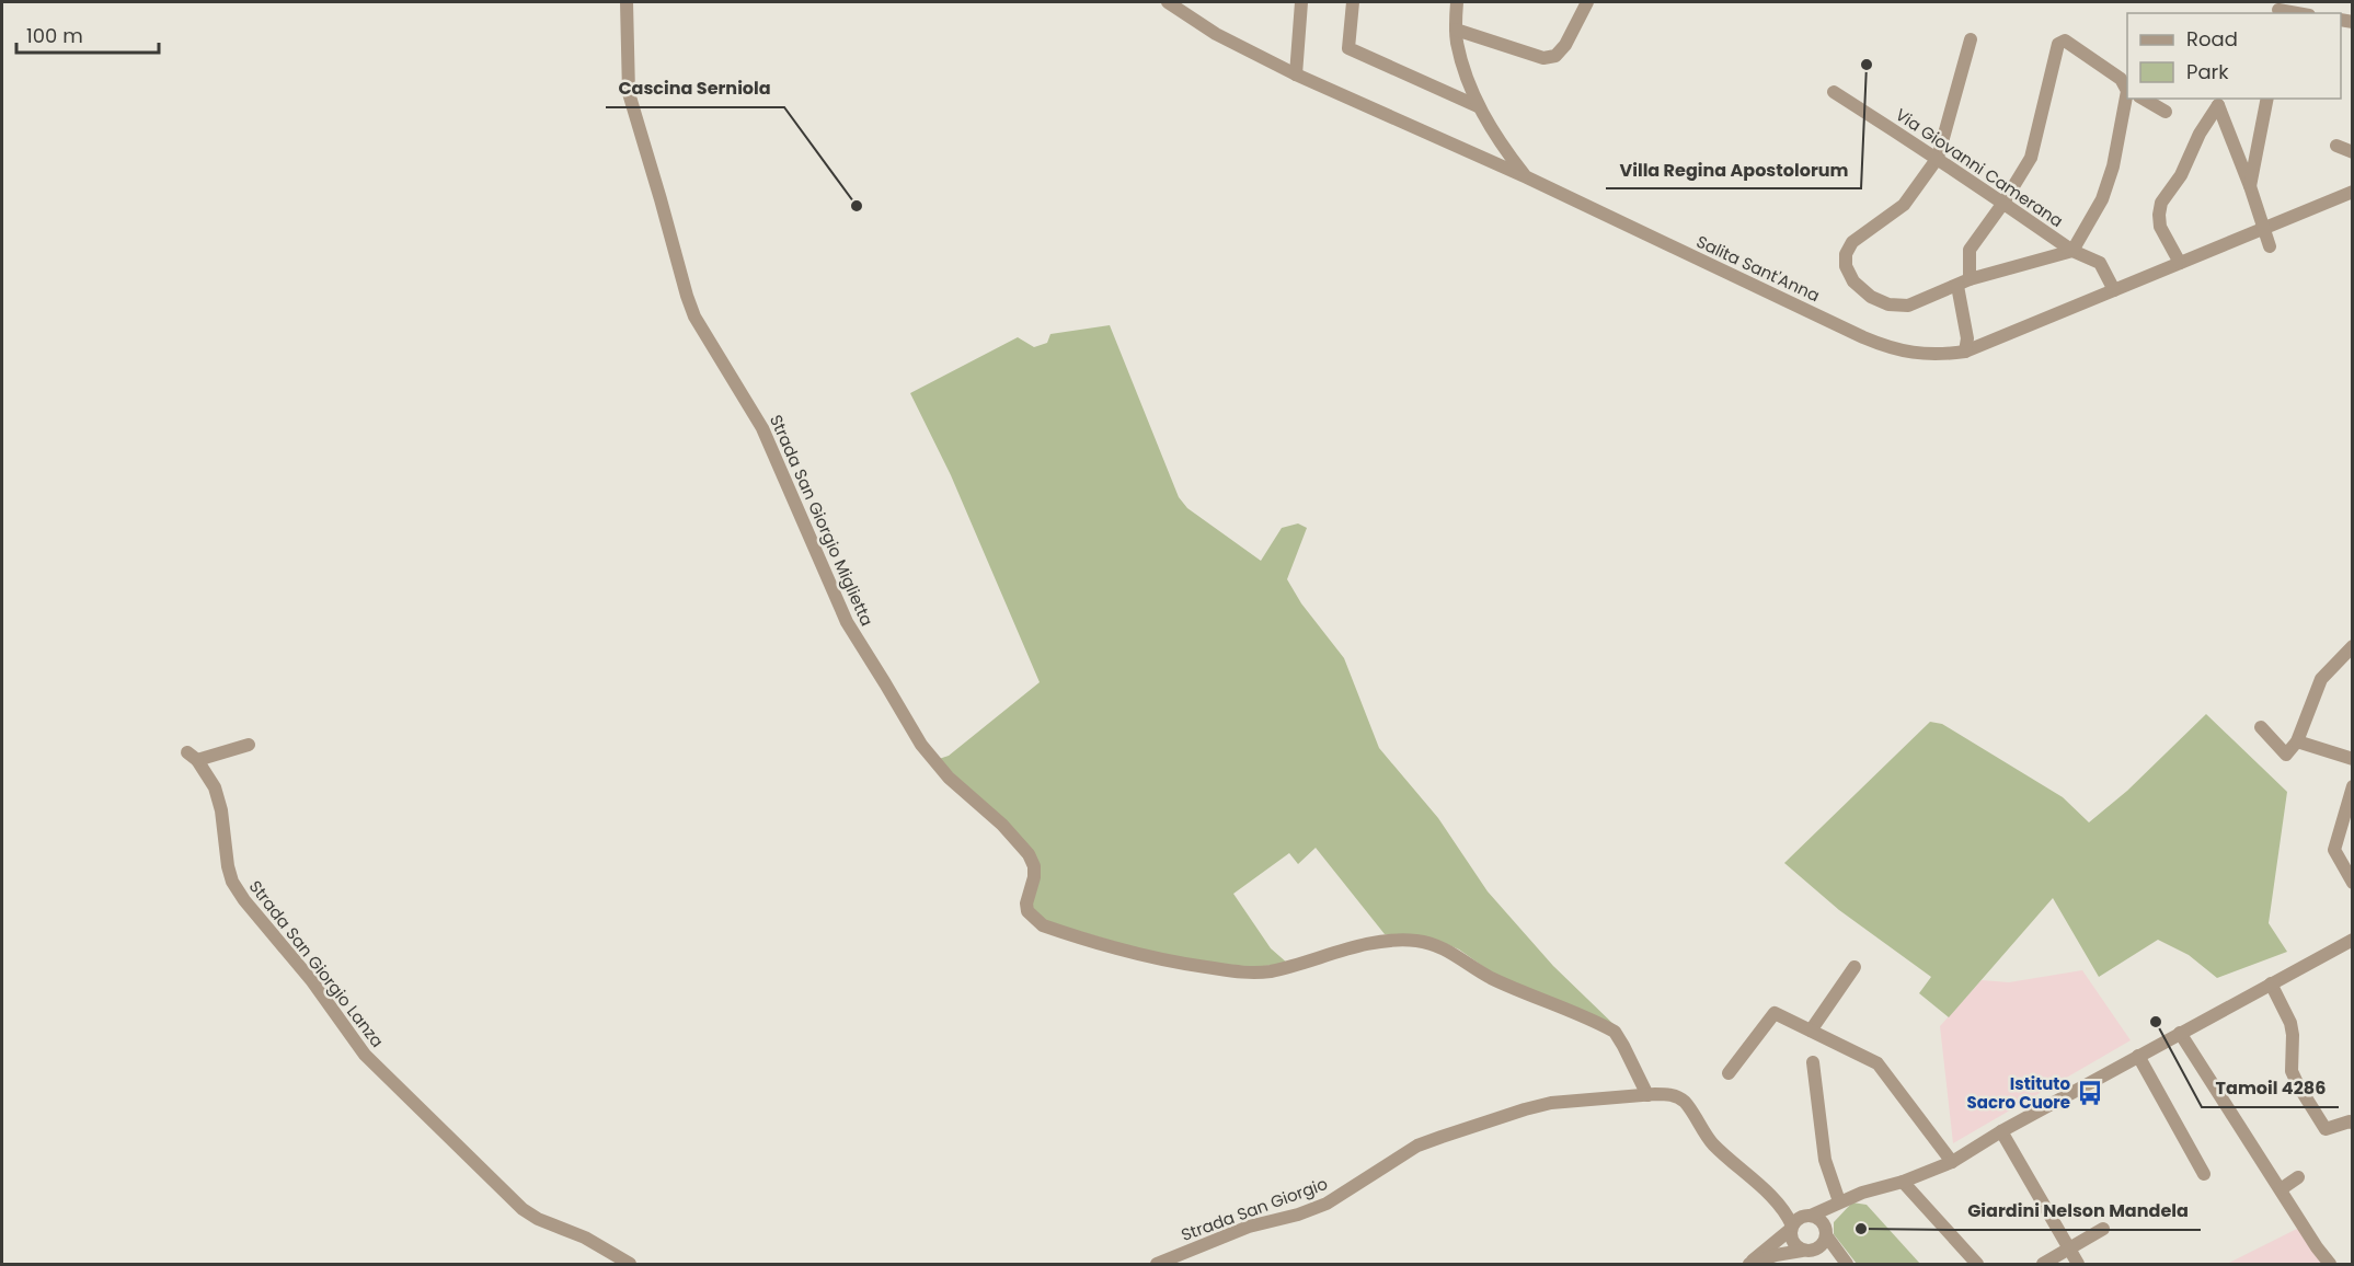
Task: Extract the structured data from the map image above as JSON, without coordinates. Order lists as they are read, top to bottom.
{
  "streets": {
    "street": [
      "Via Giovanni Camerana",
      "Salita Sant'Anna",
      "Strada San Giorgio Miglietta",
      "Strada San Giorgio Lanza",
      "Strada San Giorgio"
    ]
  },
  "crossings": [
    ["Via Giovanni Camerana", "Salita Sant'Anna"],
    ["Strada San Giorgio Miglietta", "Strada San Giorgio"]
  ],
  "places": {
    "other": [
      "Villa Regina Apostolorum",
      "Cascina Serniola",
      "Tamoil 4286",
      "Giardini Nelson Mandela"
    ],
    "bus stop": ["Istituto Sacro Cuore"]
  },
  "legend": ["Road", "Park"],
  "scale_bar": "100 m"
}
